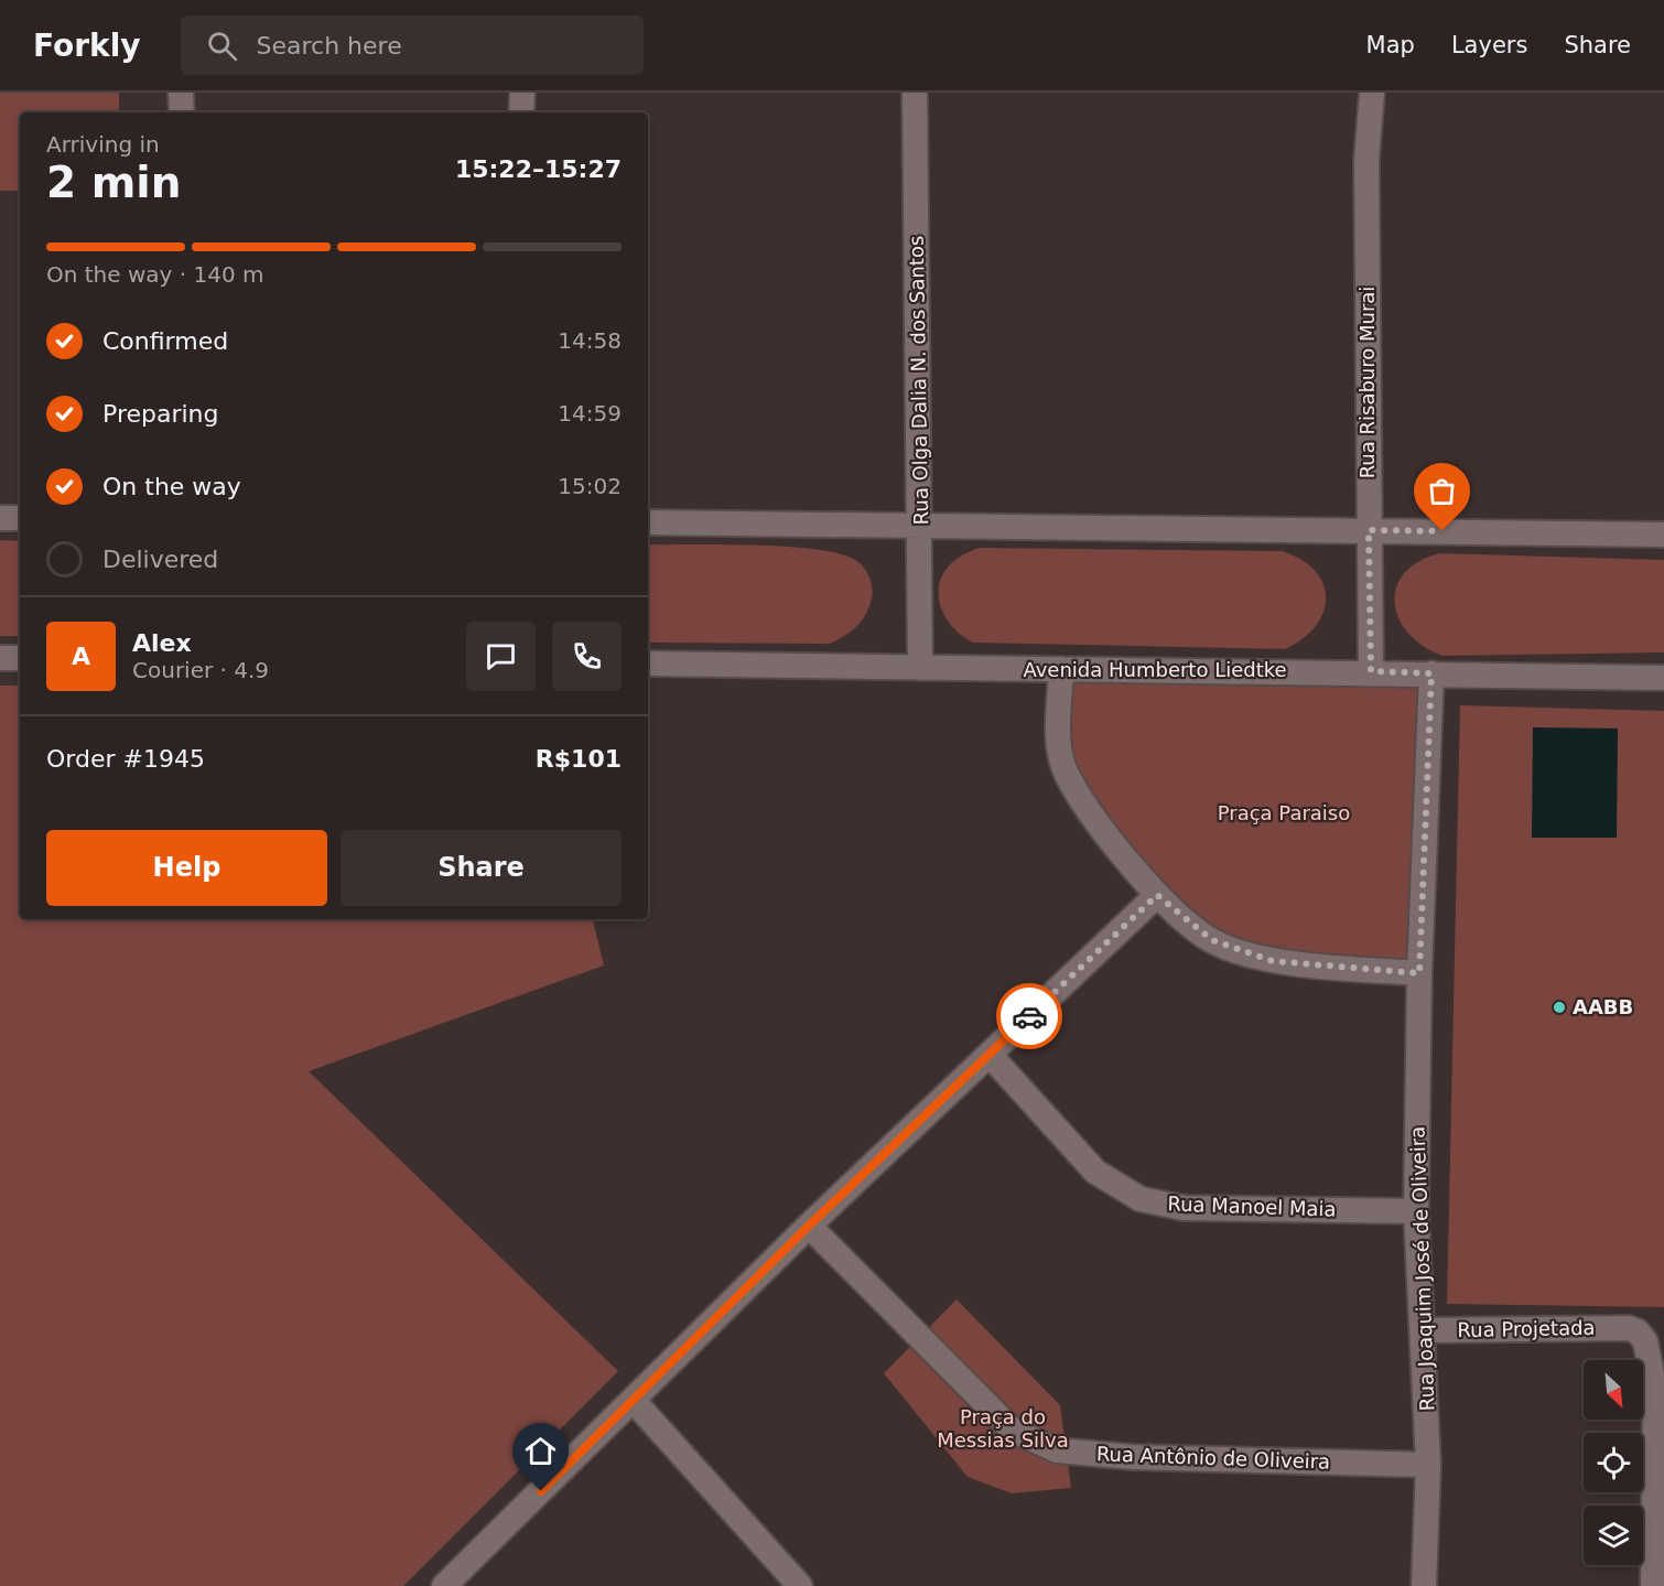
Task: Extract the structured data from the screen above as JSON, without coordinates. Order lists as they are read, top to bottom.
{
  "streets": {
    "street": [
      "Rua Olga Dalia N. dos Santos",
      "Rua Risaburo Murai",
      "Avenida Humberto Liedtke",
      "Rua Manoel Maia",
      "Rua Joaquim José de Oliveira",
      "Rua Projetada",
      "Rua Antônio de Oliveira"
    ]
  },
  "crossings": [
    ["Rua Olga Dalia N. dos Santos", "Avenida Humberto Liedtke"],
    ["Rua Risaburo Murai", "Avenida Humberto Liedtke"],
    ["Avenida Humberto Liedtke", "Rua Joaquim José de Oliveira"],
    ["Rua Manoel Maia", "Rua Joaquim José de Oliveira"],
    ["Rua Joaquim José de Oliveira", "Rua Projetada"],
    ["Rua Joaquim José de Oliveira", "Rua Antônio de Oliveira"]
  ],
  "parks": ["Praça Paraiso", "Praça do Messias Silva"],
  "places": ["AABB"],
  "north": "bottom right",
  "page": {
    "header": "Forkly",
    "search": "Search here",
    "nav": ["Map", "Layers", "Share"],
    "heading": ["2 min", "Arriving in", "15:22–15:27"],
    "panel": [
      "Alex",
      "Courier · 4.9",
      "Order #1945",
      "R$101"
    ],
    "bar": "On the way · 140 m",
    "list": [
      ["Confirmed", "14:58"],
      ["Preparing", "14:59"],
      ["On the way", "15:02"],
      "Delivered"
    ],
    "round": "A",
    "buttons": ["Help", "Share"]
  }
}
